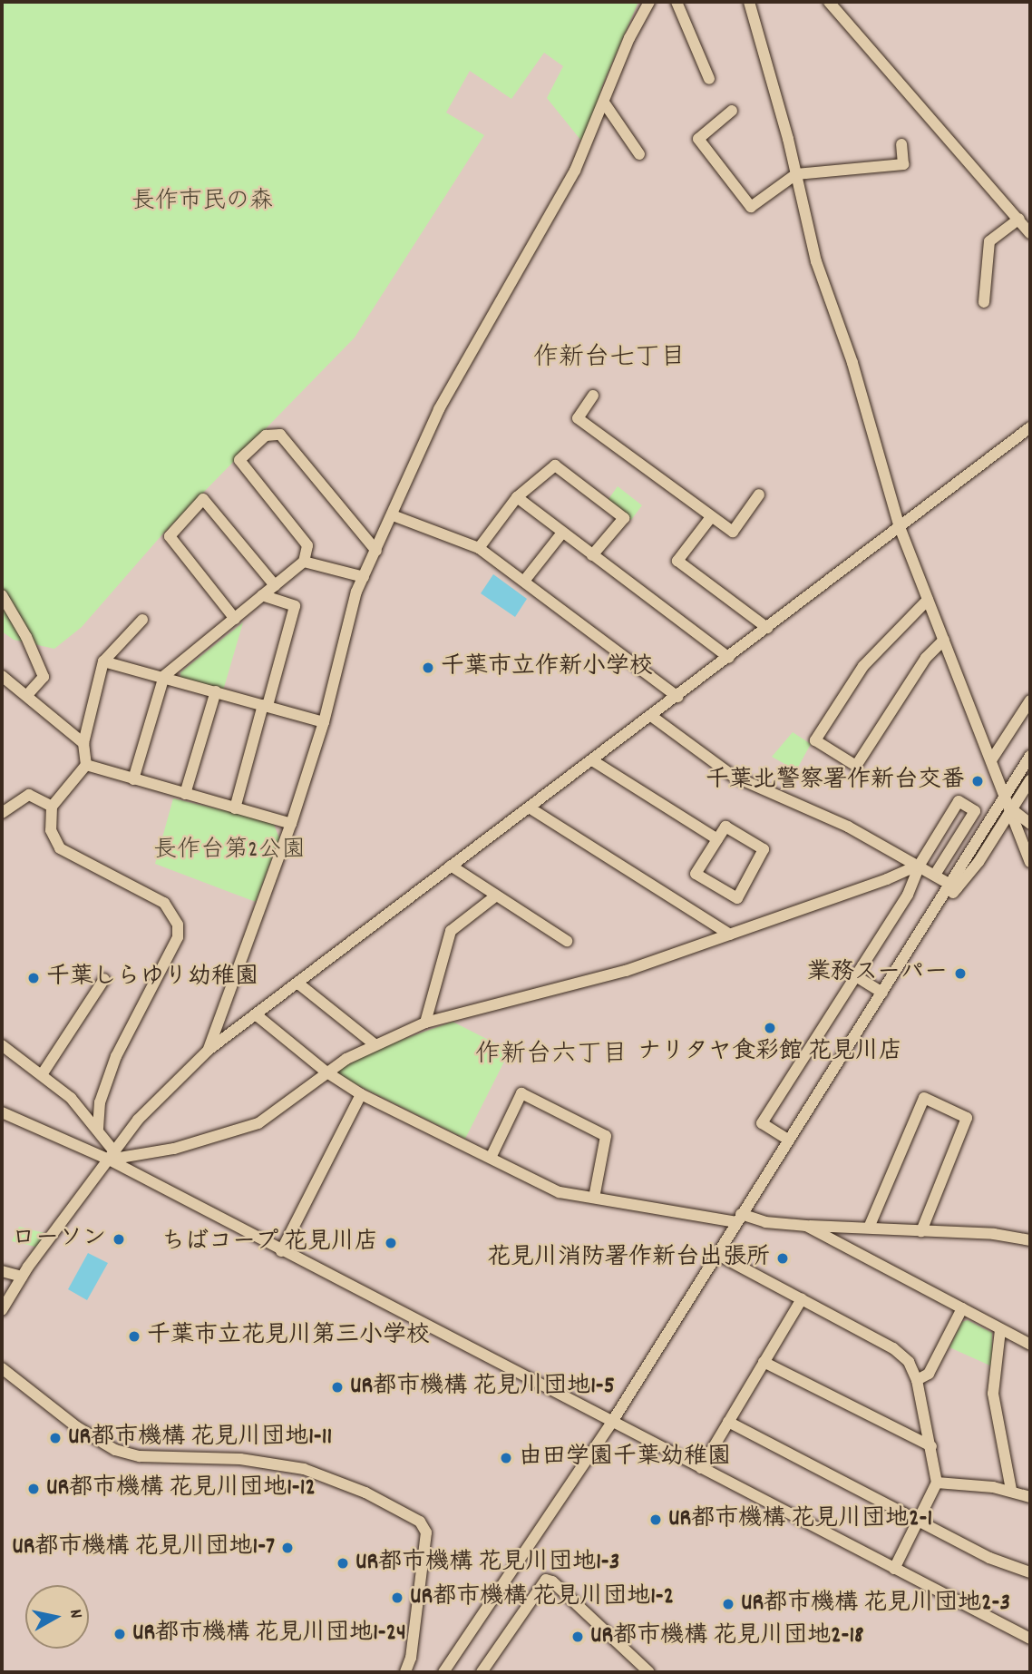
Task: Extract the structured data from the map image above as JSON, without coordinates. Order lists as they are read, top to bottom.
{
  "districts": ["作新台七丁目", "作新台六丁目"],
  "parks": ["長作市民の森", "長作台第2公園"],
  "places": [
    "千葉市立作新小学校",
    "千葉北警察署作新台交番",
    "業務スーパー",
    "千葉しらゆり幼稚園",
    "ナリタヤ食彩館 花見川店",
    "ローソン",
    "ちばコープ 花見川店",
    "花見川消防署作新台出張所",
    "千葉市立花見川第三小学校",
    "UR都市機構 花見川団地1-5",
    "UR都市機構 花見川団地1-11",
    "由田学園千葉幼稚園",
    "UR都市機構 花見川団地1-12",
    "UR都市機構 花見川団地2-1",
    "UR都市機構 花見川団地1-7",
    "UR都市機構 花見川団地1-3",
    "UR都市機構 花見川団地1-2",
    "UR都市機構 花見川団地2-3",
    "UR都市機構 花見川団地1-24",
    "UR都市機構 花見川団地2-18"
  ],
  "north": "right"
}
